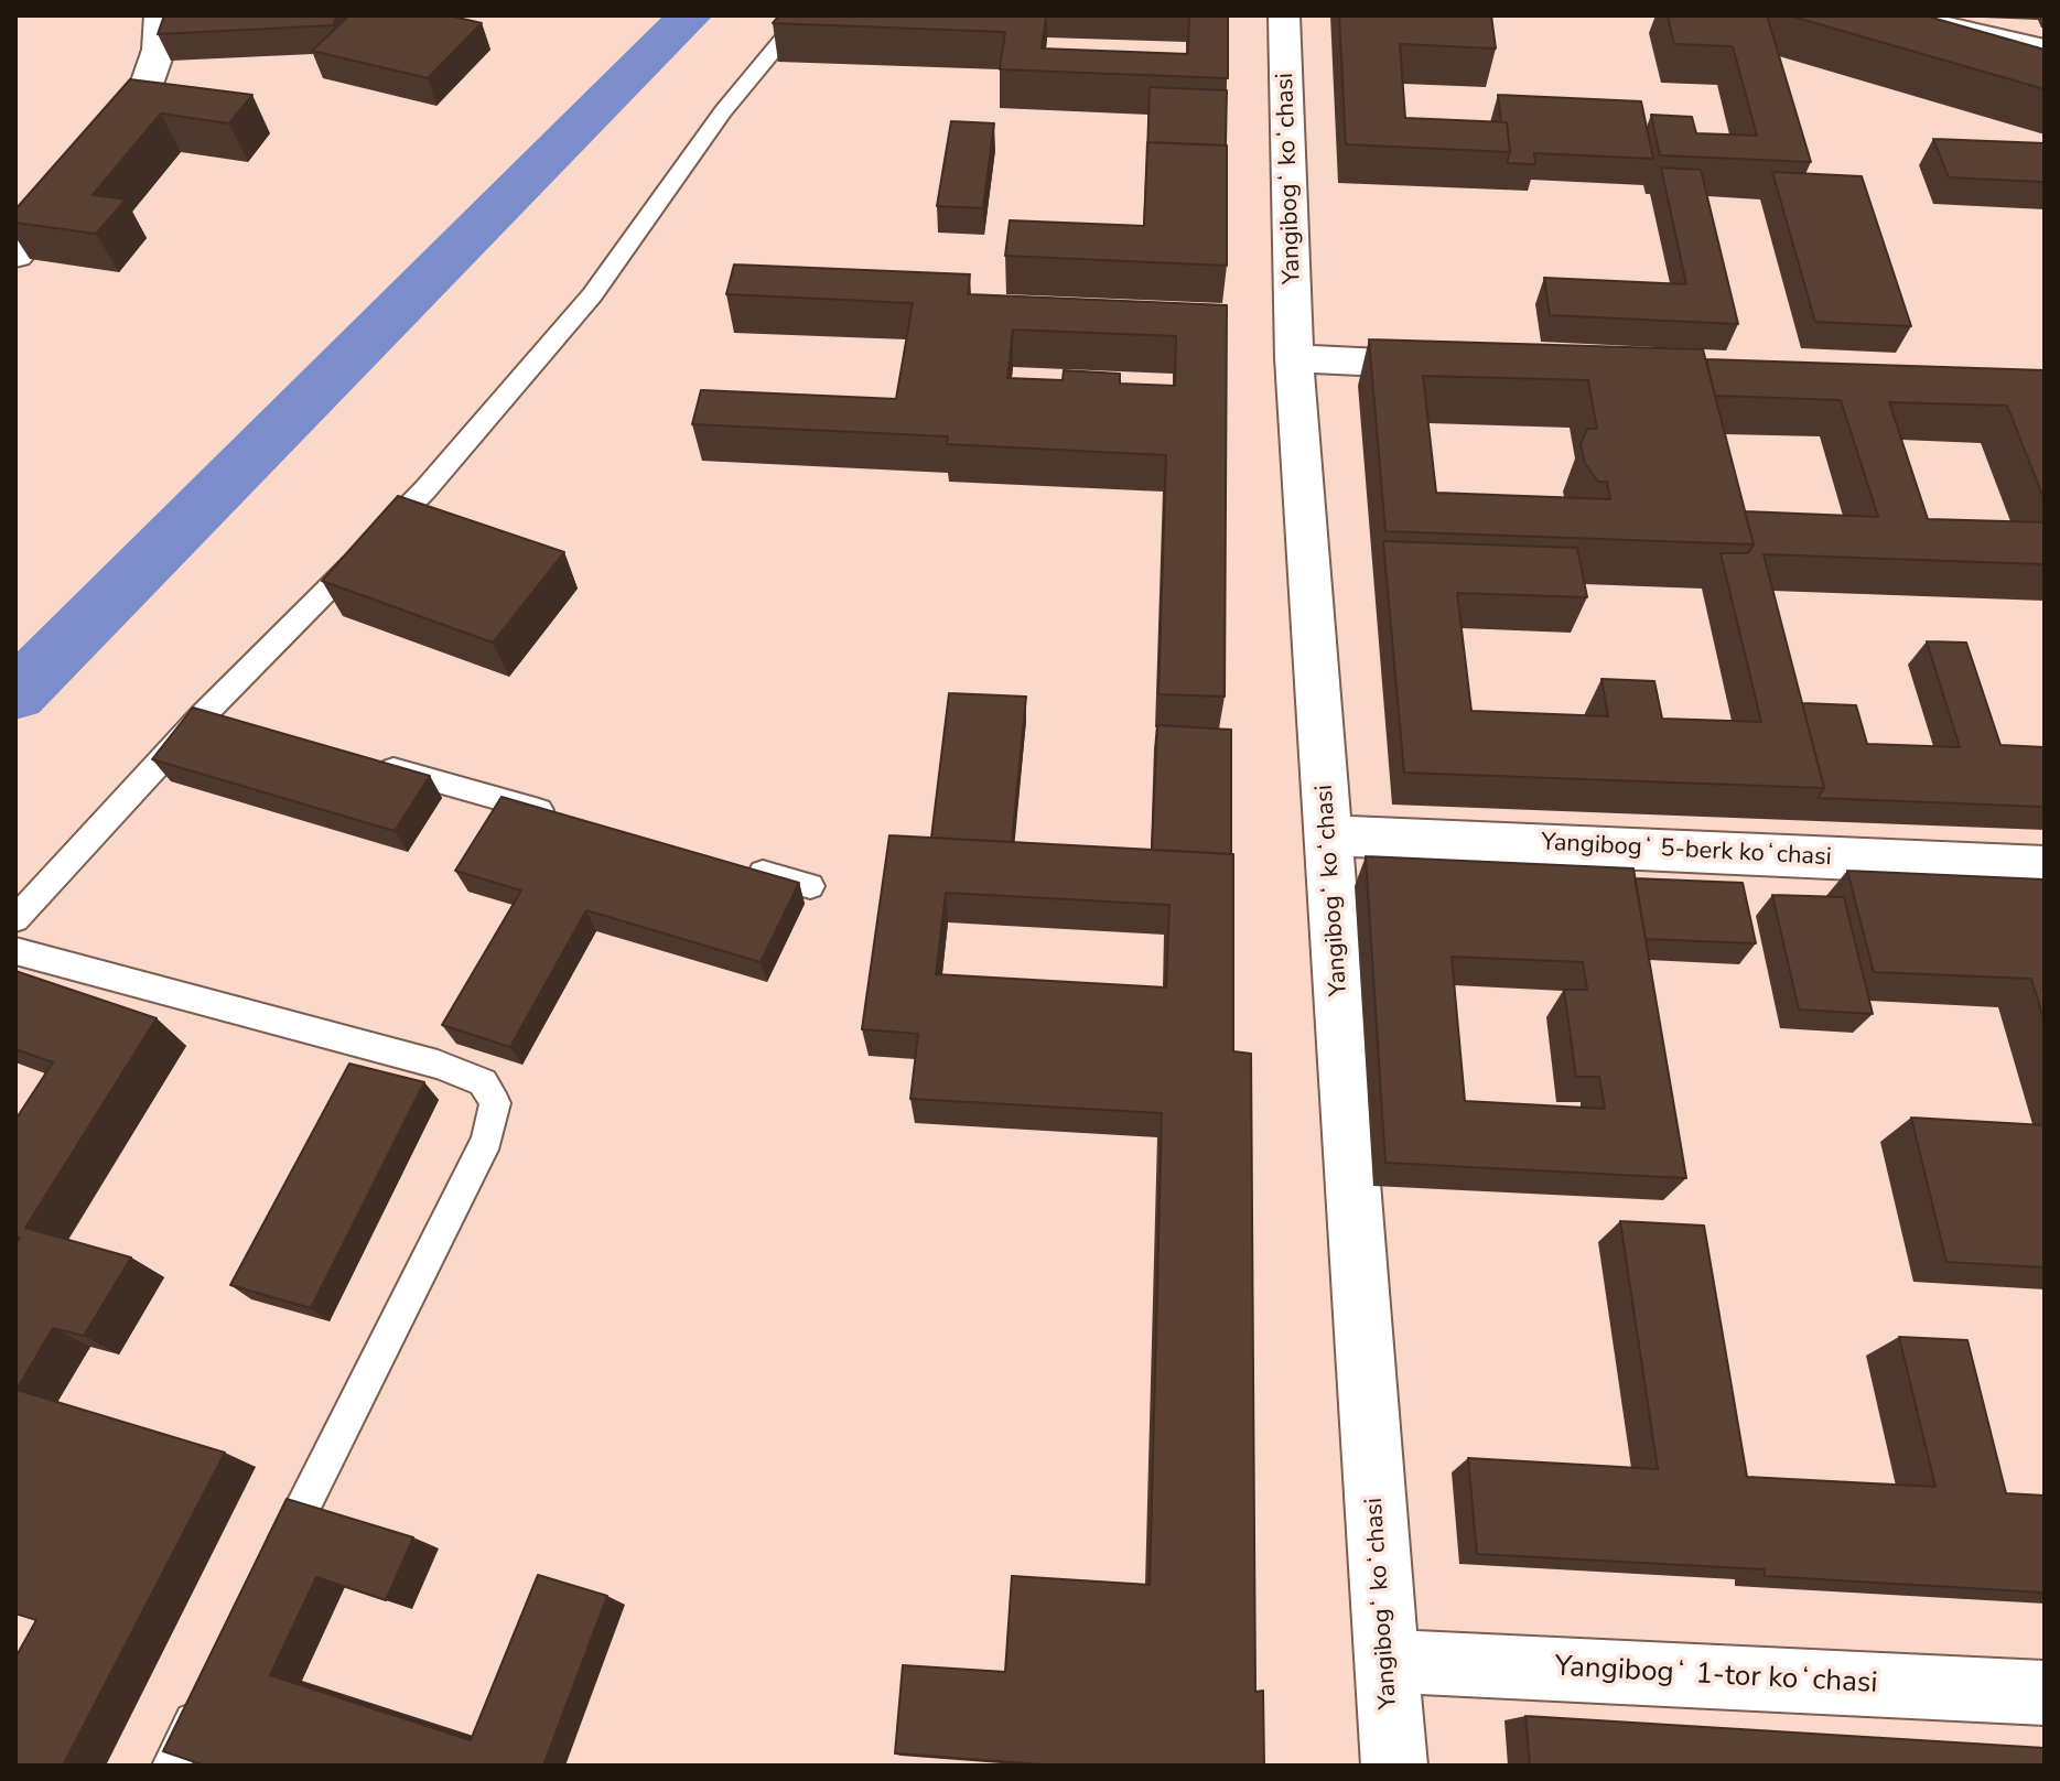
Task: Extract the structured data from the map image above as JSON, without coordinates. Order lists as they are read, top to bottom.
{
  "streets": {
    "street": ["Yangibogʻ koʻchasi", "Yangibogʻ 5-berk koʻchasi", "Yangibogʻ 1-tor koʻchasi"]
  },
  "crossings": [
    ["Yangibogʻ koʻchasi", "Yangibogʻ 5-berk koʻchasi"],
    ["Yangibogʻ koʻchasi", "Yangibogʻ 1-tor koʻchasi"]
  ]
}
